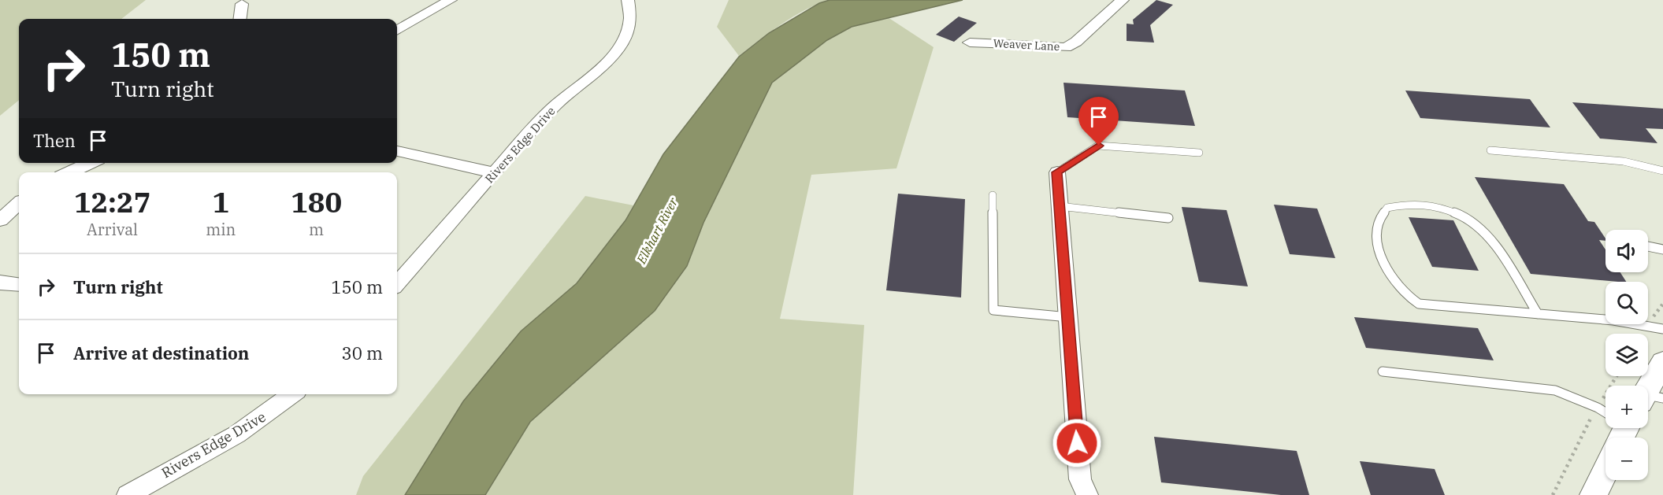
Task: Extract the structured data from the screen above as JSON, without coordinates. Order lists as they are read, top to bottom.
{
  "streets": {
    "street": ["Weaver Lane", "Rivers Edge Drive"]
  },
  "water": ["Elkhart River"],
  "page": {
    "turn": ["150 m", "Turn right"],
    "then": "Then",
    "eta": [
      "12:27",
      "Arrival",
      "1",
      "min",
      "180",
      "m"
    ],
    "map_buttons": ["+", "−"],
    "list": [
      {
        "name": "Turn right",
        "value": "150 m"
      },
      {
        "name": "Arrive at destination",
        "value": "30 m"
      }
    ]
  }
}
